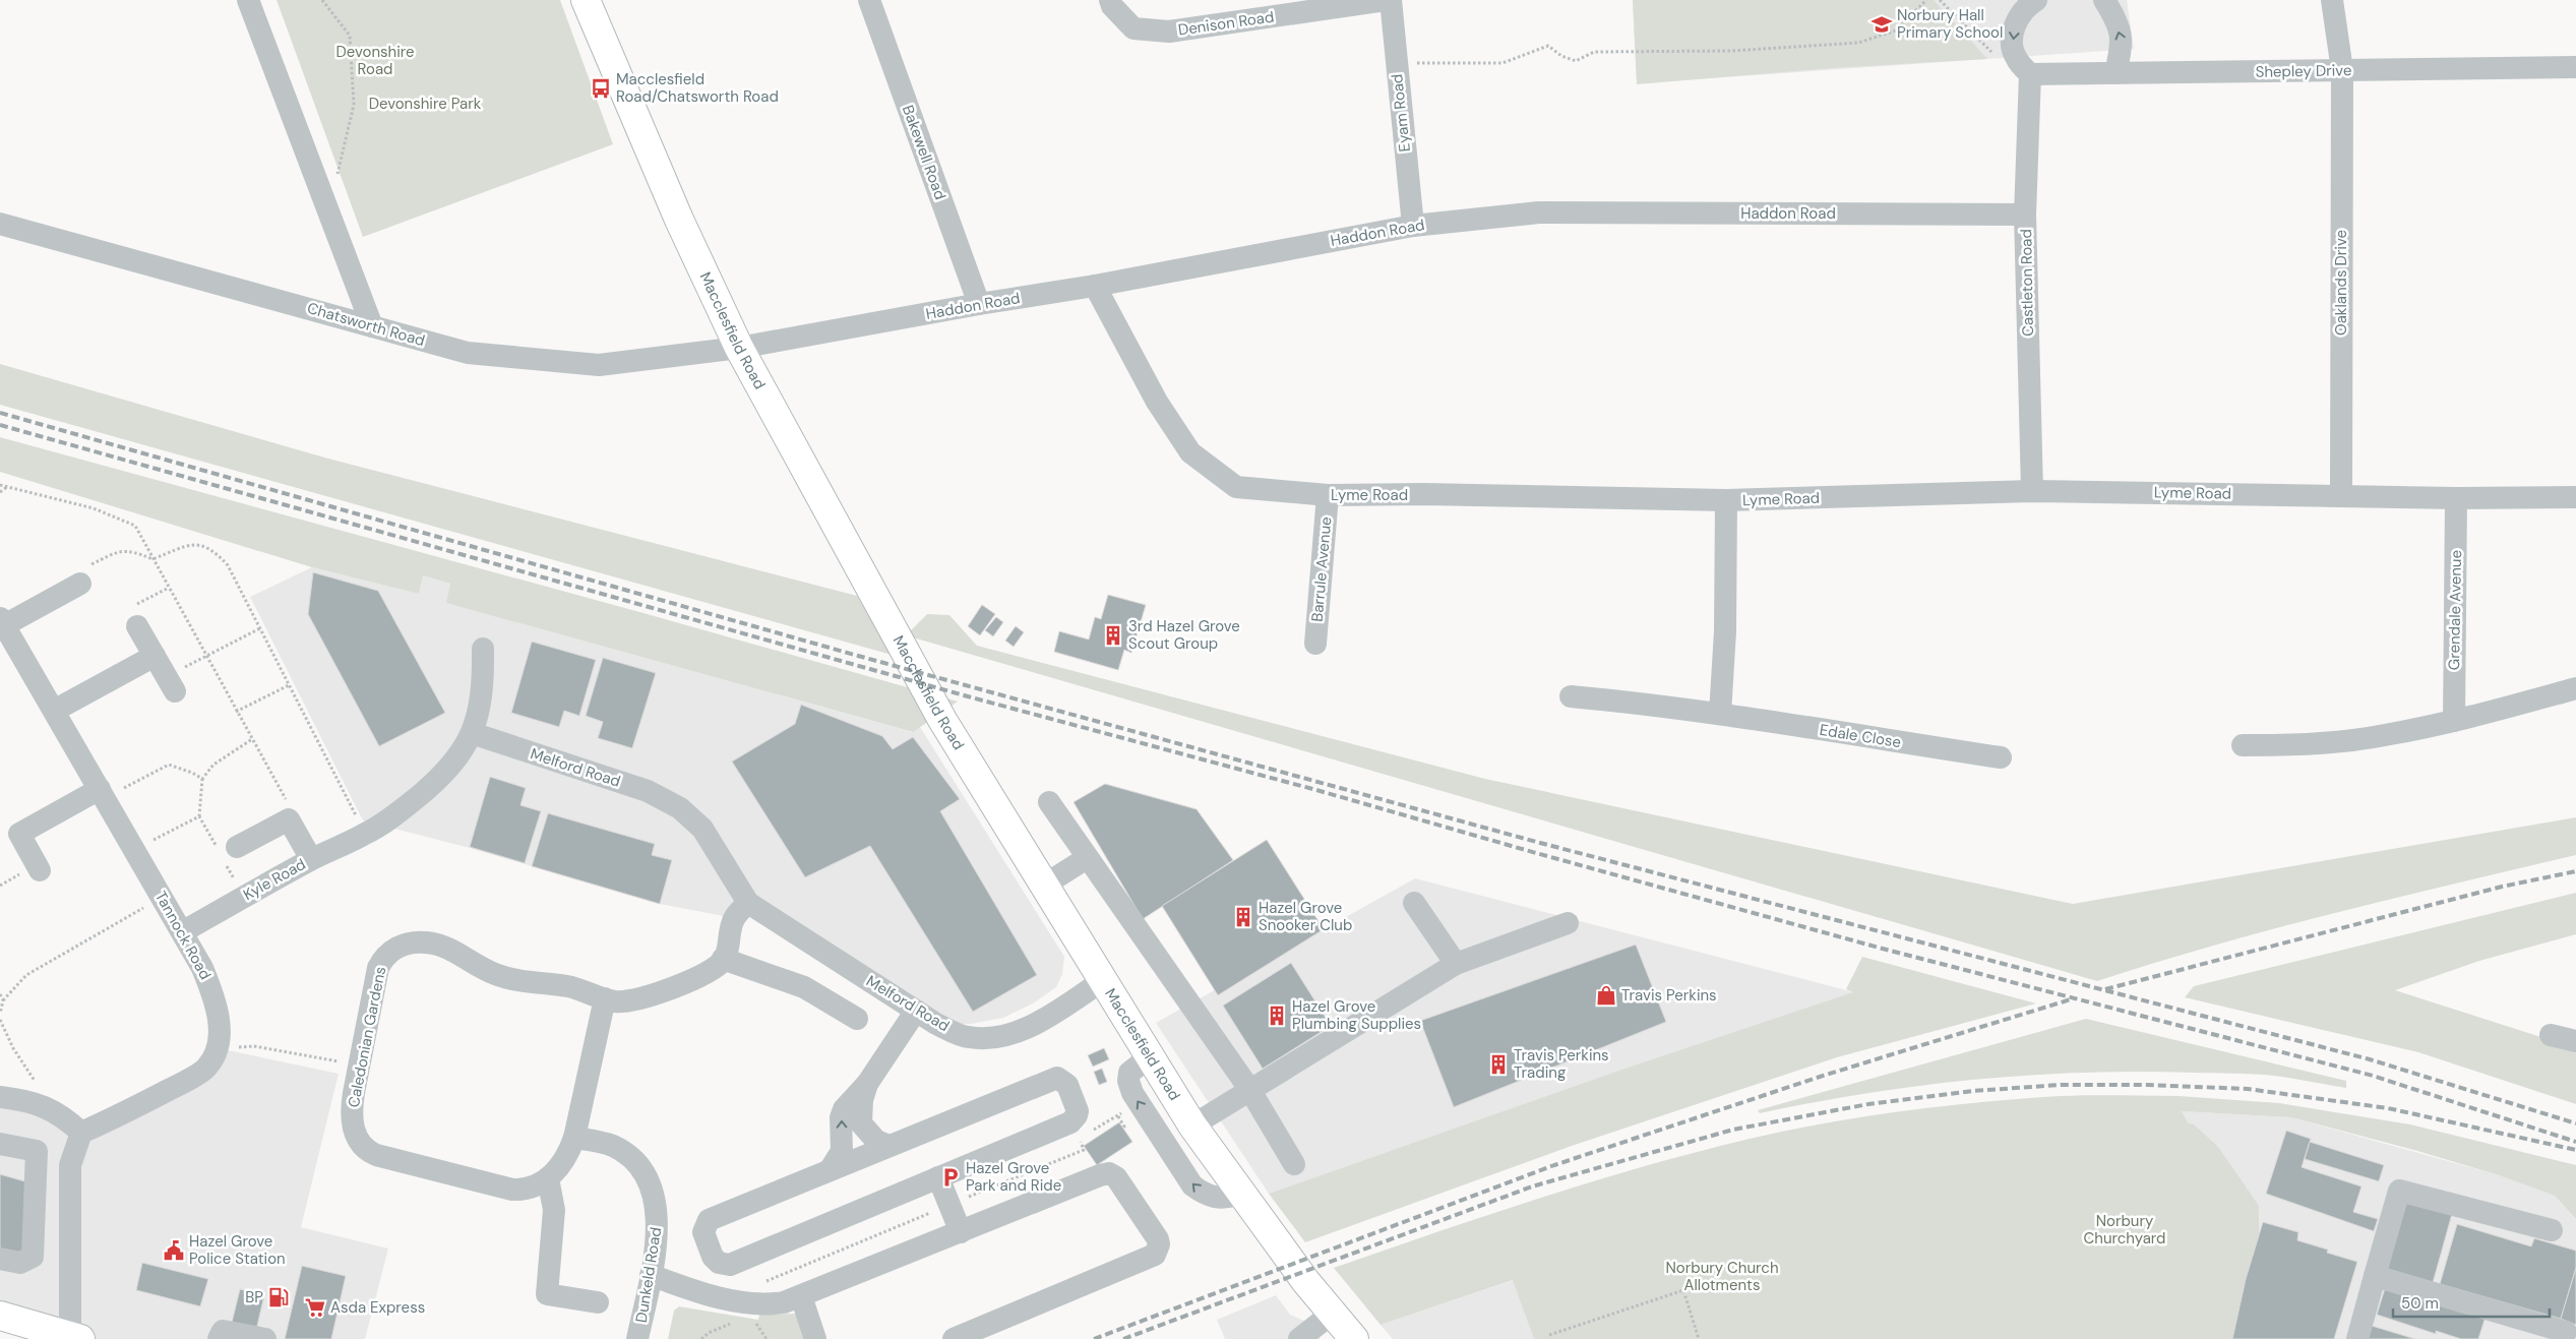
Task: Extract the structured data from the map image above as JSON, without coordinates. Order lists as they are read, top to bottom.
{
  "streets": {
    "highway": ["Macclesfield Road"],
    "street": [
      "Denison Road",
      "Shepley Drive",
      "Eyam Road",
      "Bakewell Road",
      "Haddon Road",
      "Castleton Road",
      "Oaklands Drive",
      "Chatsworth Road",
      "Lyme Road",
      "Barrule Avenue",
      "Grendale Avenue",
      "Edale Close",
      "Melford Road",
      "Kyle Road",
      "Tannock Road",
      "Caledonian Gardens",
      "Dunkeld Road"
    ]
  },
  "crossings": [
    ["Shepley Drive", "Castleton Road"],
    ["Shepley Drive", "Oaklands Drive"],
    ["Eyam Road", "Haddon Road"],
    ["Bakewell Road", "Haddon Road"],
    ["Haddon Road", "Castleton Road"],
    ["Haddon Road", "Chatsworth Road"],
    ["Haddon Road", "Macclesfield Road"],
    ["Haddon Road", "Lyme Road"],
    ["Castleton Road", "Lyme Road"],
    ["Oaklands Drive", "Lyme Road"],
    ["Chatsworth Road", "Macclesfield Road"],
    ["Macclesfield Road", "Melford Road"],
    ["Lyme Road", "Barrule Avenue"],
    ["Lyme Road", "Grendale Avenue"],
    ["Kyle Road", "Tannock Road"],
    ["Caledonian Gardens", "Dunkeld Road"]
  ],
  "parks": [
    "Devonshire Road",
    "Devonshire Park",
    "Norbury Churchyard",
    "Norbury Church Allotments"
  ],
  "places": {
    "school or university": ["Norbury Hall Primary School"],
    "bus stop": ["Macclesfield Road/Chatsworth Road"],
    "building": [
      "3rd Hazel Grove Scout Group",
      "Hazel Grove Snooker Club",
      "Hazel Grove Plumbing Supplies",
      "Travis Perkins Trading"
    ],
    "shop": ["Travis Perkins"],
    "parking": ["Hazel Grove Park and Ride"],
    "public building": ["Hazel Grove Police Station"],
    "fuel station": ["BP"],
    "supermarket": ["Asda Express"]
  },
  "scale_bar": "50 m"
}
